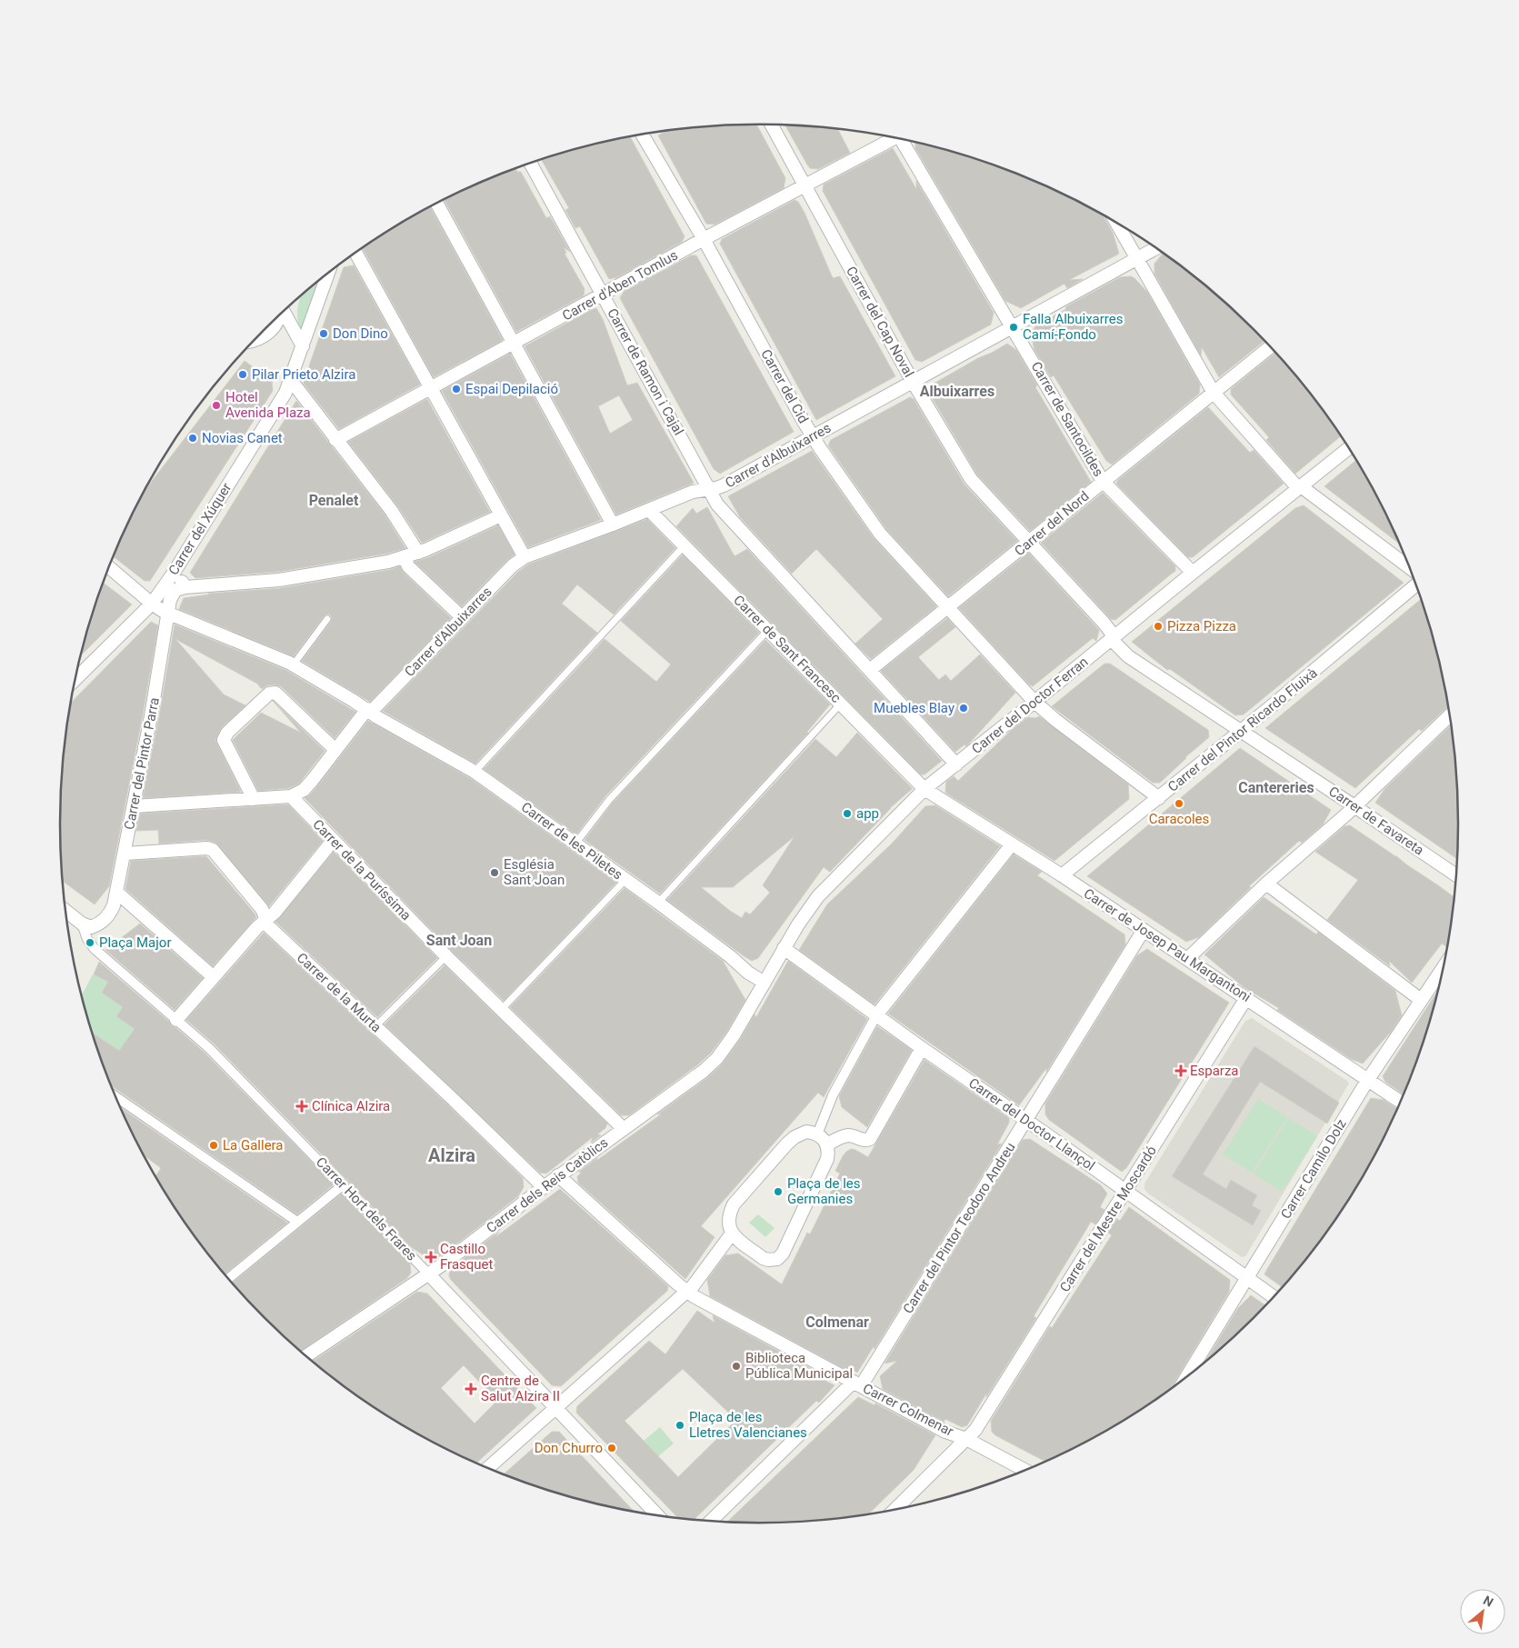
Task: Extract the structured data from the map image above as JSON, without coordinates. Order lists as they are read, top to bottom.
{
  "streets": {
    "street": [
      "Carrer d'Aben Tomlus",
      "Carrer del Cap Noval",
      "Carrer de Ramon i Cajal",
      "Carrer del Cid",
      "Carrer de Santocildes",
      "Carrer d'Albuixarres",
      "Carrer del Nord",
      "Carrer del Xúquer",
      "Carrer de Sant Francesc",
      "Carrer del Doctor Ferran",
      "Carrer del Pintor Ricardo Fluixà",
      "Carrer del Pintor Parra",
      "Carrer de Favareta",
      "Carrer de les Piletes",
      "Carrer de la Puríssima",
      "Carrer de Josep Pau Margantoni",
      "Carrer de la Murta",
      "Carrer del Doctor Llançol",
      "Carrer Camilo Dolz",
      "Carrer dels Reis Catòlics",
      "Carrer Hort dels Frares",
      "Carrer del Mestre Moscardó",
      "Carrer del Pintor Teodoro Andreu",
      "Carrer Colmenar"
    ]
  },
  "crossings": [
    ["Carrer d'Aben Tomlus", "Carrer del Cap Noval"],
    ["Carrer d'Aben Tomlus", "Carrer de Ramon i Cajal"],
    ["Carrer d'Aben Tomlus", "Carrer del Cid"],
    ["Carrer del Cap Noval", "Carrer d'Albuixarres"],
    ["Carrer del Cap Noval", "Carrer del Nord"],
    ["Carrer del Cap Noval", "Carrer del Doctor Ferran"],
    ["Carrer del Cap Noval", "Carrer de Favareta"],
    ["Carrer de Ramon i Cajal", "Carrer d'Albuixarres"],
    ["Carrer de Ramon i Cajal", "Carrer del Nord"],
    ["Carrer de Ramon i Cajal", "Carrer del Doctor Ferran"],
    ["Carrer del Cid", "Carrer d'Albuixarres"],
    ["Carrer del Cid", "Carrer del Nord"],
    ["Carrer del Cid", "Carrer del Doctor Ferran"],
    ["Carrer del Cid", "Carrer del Pintor Ricardo Fluixà"],
    ["Carrer de Santocildes", "Carrer d'Albuixarres"],
    ["Carrer de Santocildes", "Carrer del Nord"],
    ["Carrer de Santocildes", "Carrer del Doctor Ferran"],
    ["Carrer d'Albuixarres", "Carrer de Sant Francesc"],
    ["Carrer d'Albuixarres", "Carrer de les Piletes"],
    ["Carrer d'Albuixarres", "Carrer de la Puríssima"],
    ["Carrer del Xúquer", "Carrer de les Piletes"],
    ["Carrer de Sant Francesc", "Carrer del Doctor Ferran"],
    ["Carrer de Sant Francesc", "Carrer de Josep Pau Margantoni"],
    ["Carrer del Doctor Ferran", "Carrer de Favareta"],
    ["Carrer del Doctor Ferran", "Carrer de les Piletes"],
    ["Carrer del Doctor Ferran", "Carrer de Josep Pau Margantoni"],
    ["Carrer del Doctor Ferran", "Carrer del Doctor Llançol"],
    ["Carrer del Doctor Ferran", "Carrer dels Reis Catòlics"],
    ["Carrer del Pintor Ricardo Fluixà", "Carrer de Favareta"],
    ["Carrer del Pintor Ricardo Fluixà", "Carrer de Josep Pau Margantoni"],
    ["Carrer del Pintor Parra", "Carrer de les Piletes"],
    ["Carrer del Pintor Parra", "Carrer de la Murta"],
    ["Carrer del Pintor Parra", "Carrer Hort dels Frares"],
    ["Carrer de la Puríssima", "Carrer dels Reis Catòlics"],
    ["Carrer de Josep Pau Margantoni", "Carrer Camilo Dolz"],
    ["Carrer de Josep Pau Margantoni", "Carrer del Mestre Moscardó"],
    ["Carrer de Josep Pau Margantoni", "Carrer del Pintor Teodoro Andreu"],
    ["Carrer de la Murta", "Carrer dels Reis Catòlics"],
    ["Carrer del Doctor Llançol", "Carrer Camilo Dolz"],
    ["Carrer del Doctor Llançol", "Carrer del Mestre Moscardó"],
    ["Carrer del Doctor Llançol", "Carrer del Pintor Teodoro Andreu"],
    ["Carrer dels Reis Catòlics", "Carrer Hort dels Frares"],
    ["Carrer del Mestre Moscardó", "Carrer Colmenar"],
    ["Carrer del Pintor Teodoro Andreu", "Carrer Colmenar"]
  ],
  "districts": [
    "Albuixarres",
    "Penalet",
    "Cantereries",
    "Sant Joan",
    "Alzira",
    "Colmenar"
  ],
  "places": {
    "other": [
      "Falla Albuixarres Camí-Fondo",
      "Don Dino",
      "Pilar Prieto Alzira",
      "Espai Depilació",
      "Hotel Avenida Plaza",
      "Novias Canet",
      "Pizza Pizza",
      "Muebles Blay",
      "Caracoles",
      "app",
      "Església Sant Joan",
      "Plaça Major",
      "La Gallera",
      "Plaça de les Germanies",
      "Biblioteca Pública Municipal",
      "Plaça de les Lletres Valencianes",
      "Don Churro"
    ],
    "health": [
      "Esparza",
      "Clínica Alzira",
      "Castillo Frasquet",
      "Centre de Salut Alzira II"
    ]
  },
  "north": "top right"
}
